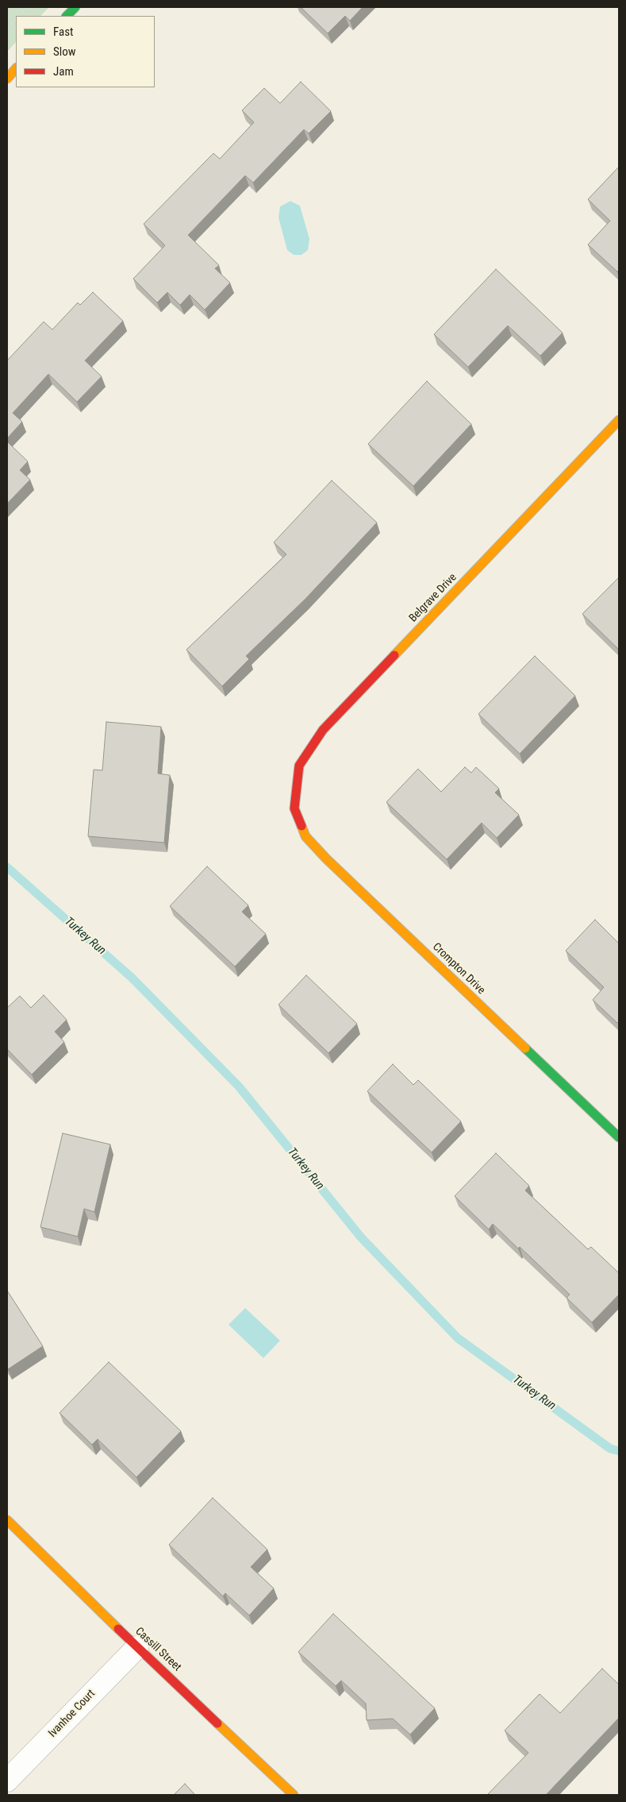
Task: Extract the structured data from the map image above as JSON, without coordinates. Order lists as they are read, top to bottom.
{
  "streets": {
    "street": [
      "Belgrave Drive",
      "Crompton Drive",
      "Cassill Street",
      "Ivanhoe Court"
    ]
  },
  "crossings": [
    ["Belgrave Drive", "Crompton Drive"],
    ["Cassill Street", "Ivanhoe Court"]
  ],
  "water": ["Turkey Run"],
  "legend": ["Fast", "Slow", "Jam"]
}
